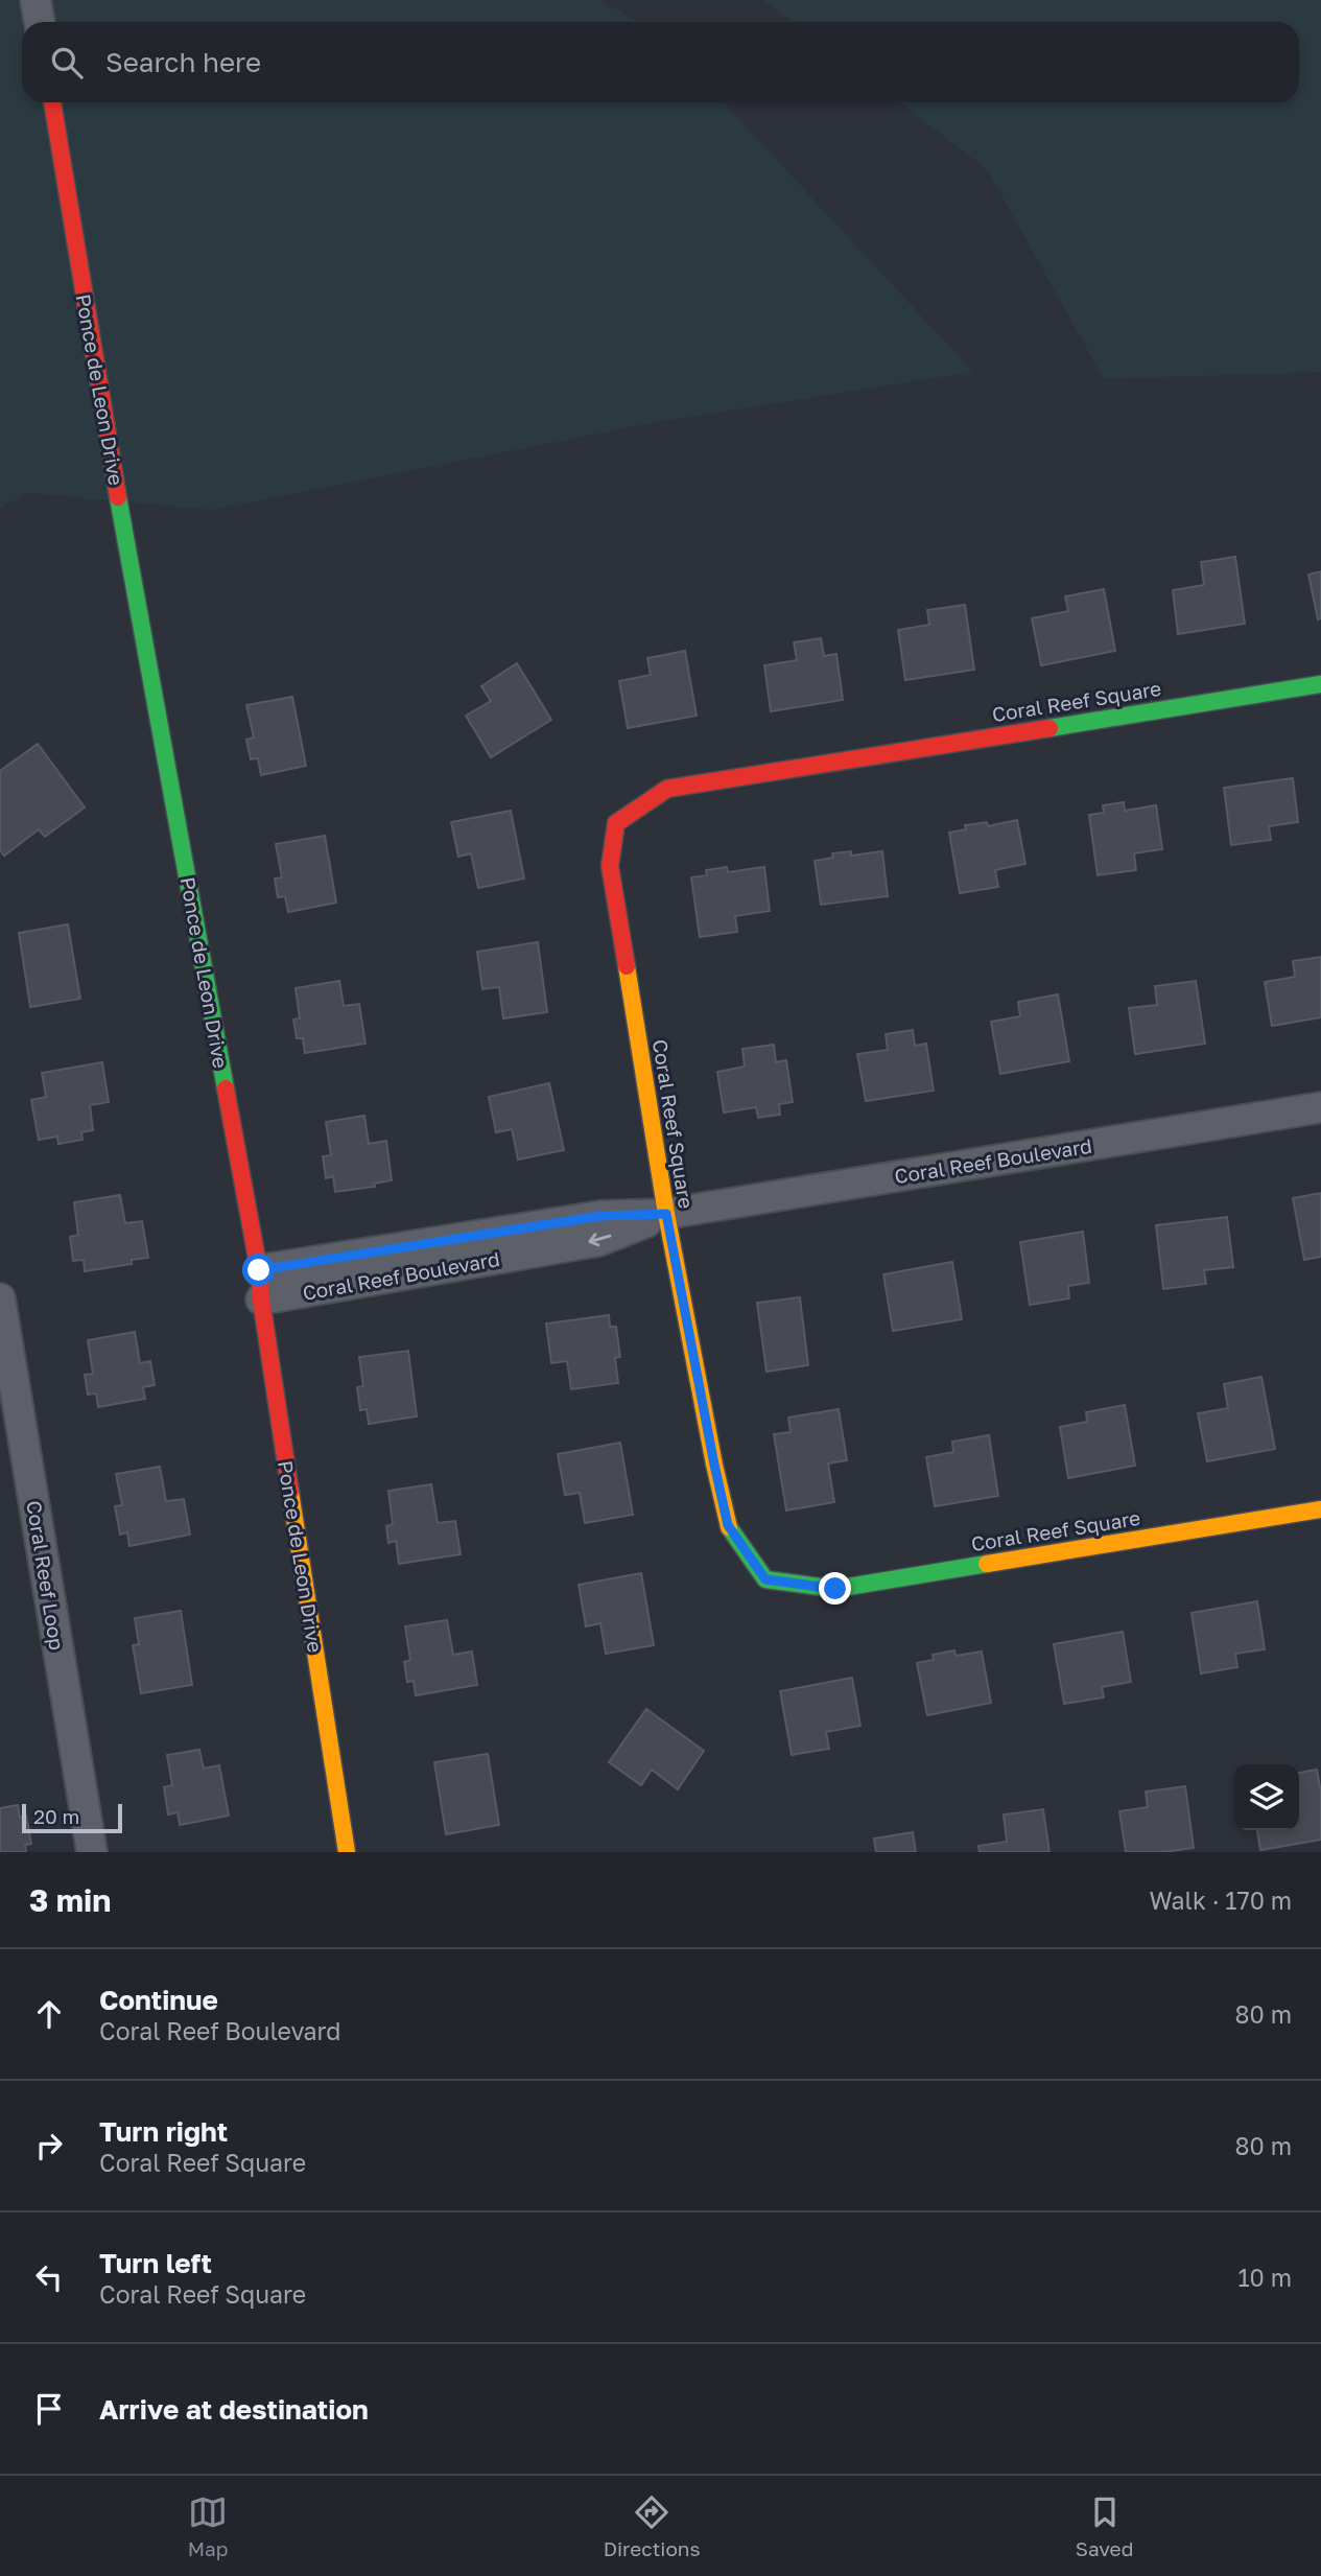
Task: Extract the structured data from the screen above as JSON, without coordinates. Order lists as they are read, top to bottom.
{
  "streets": {
    "street": [
      "Ponce de Leon Drive",
      "Coral Reef Square",
      "Coral Reef Boulevard",
      "Coral Reef Loop"
    ]
  },
  "crossings": [
    ["Ponce de Leon Drive", "Coral Reef Boulevard"],
    ["Coral Reef Square", "Coral Reef Boulevard"]
  ],
  "scale_bar": "20 m",
  "page": {
    "search": "Search here",
    "scale": "20 m",
    "heading": ["3 min", "Walk · 170 m"],
    "list": [
      ["Continue", "Coral Reef Boulevard", "80 m"],
      ["Turn right", "Coral Reef Square", "80 m"],
      ["Turn left", "Coral Reef Square", "10 m"],
      "Arrive at destination"
    ],
    "nav": ["Map", "Directions", "Saved"]
  }
}
